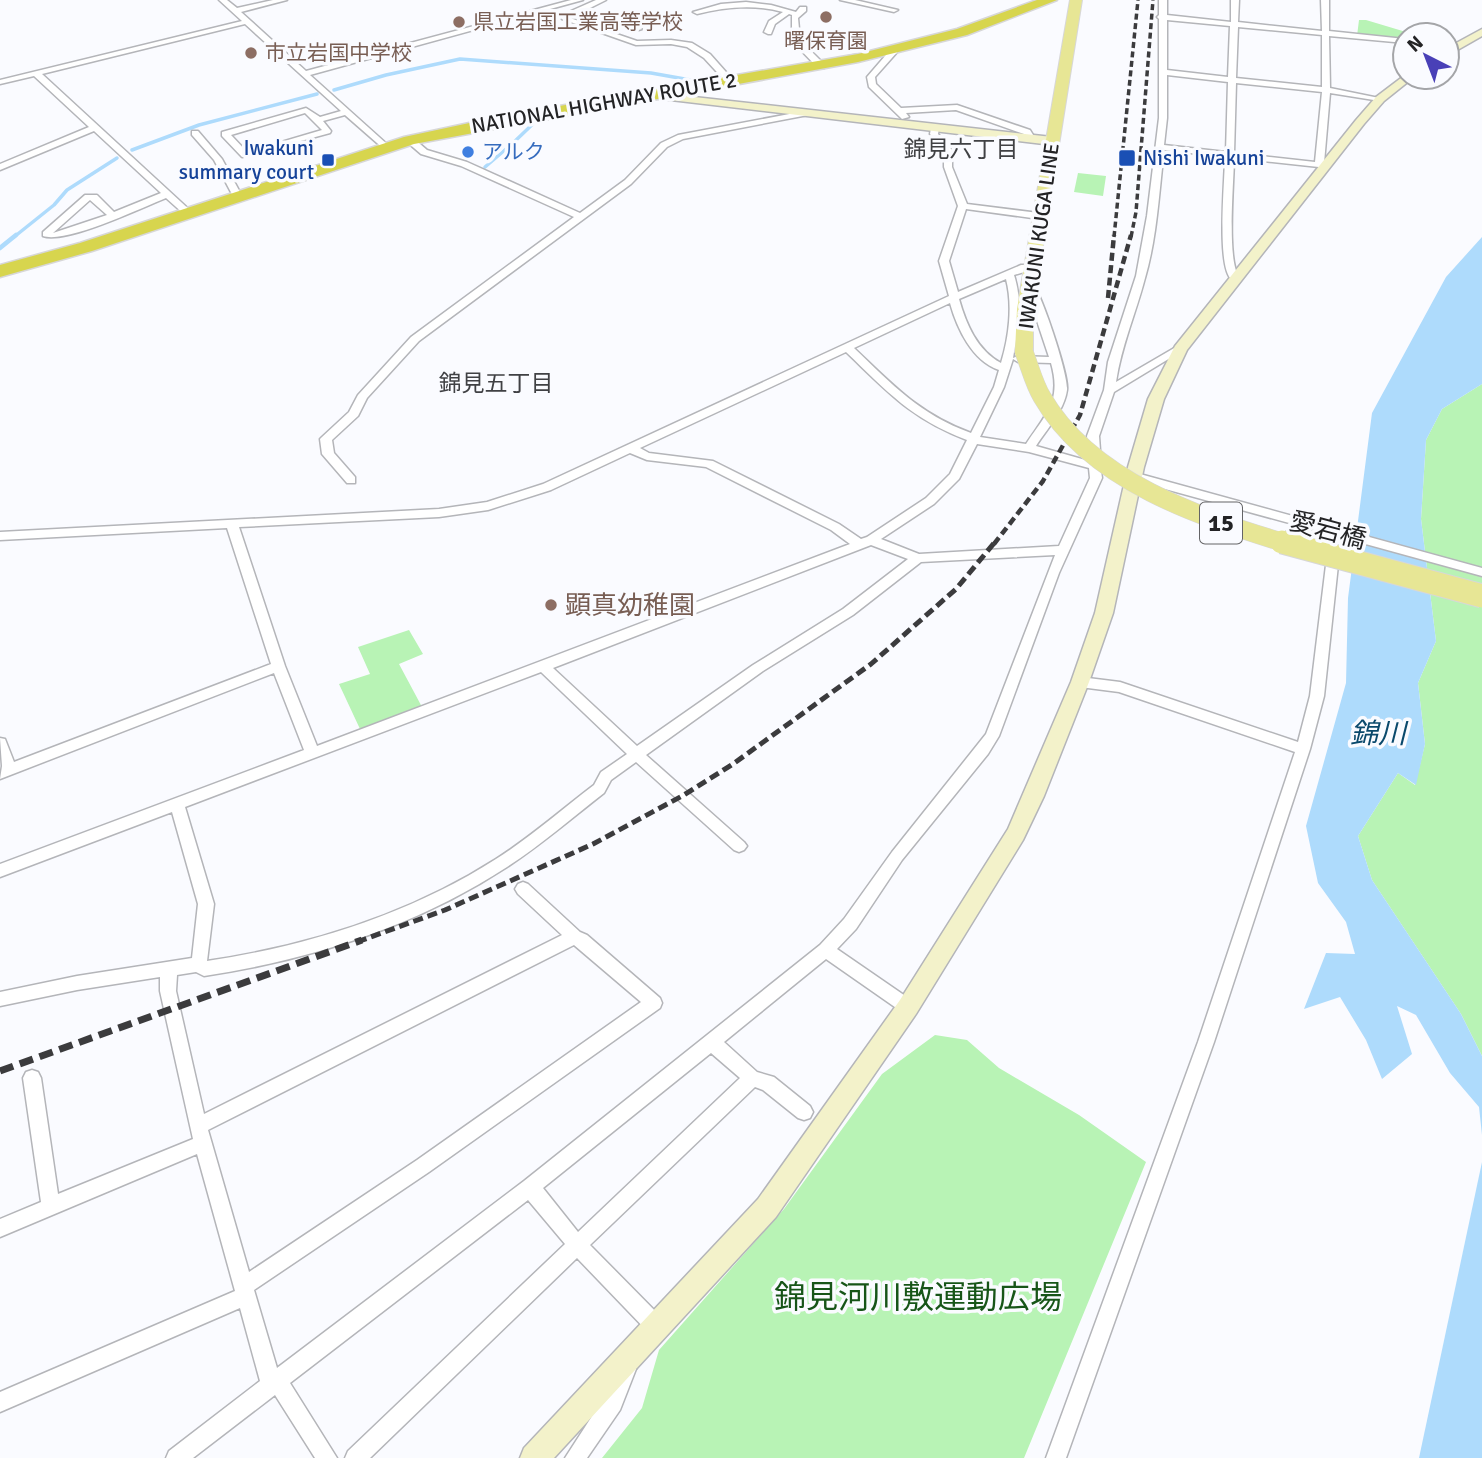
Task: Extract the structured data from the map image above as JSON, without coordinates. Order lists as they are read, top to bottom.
{
  "streets": {
    "highway": ["NATIONAL HIGHWAY ROUTE 2"],
    "main road": ["IWAKUNI KUGA LINE", "15"],
    "street": ["愛宕橋"]
  },
  "districts": ["錦見六丁目", "錦見五丁目"],
  "water": ["錦川"],
  "parks": ["錦見河川敷運動広場"],
  "places": {
    "other": [
      "曙保育園",
      "県立岩国工業高等学校",
      "市立岩国中学校",
      "アルク",
      "顕真幼稚園"
    ],
    "transit": ["Nishi Iwakuni", "Iwakuni summary court"]
  },
  "north": "top left"
}
